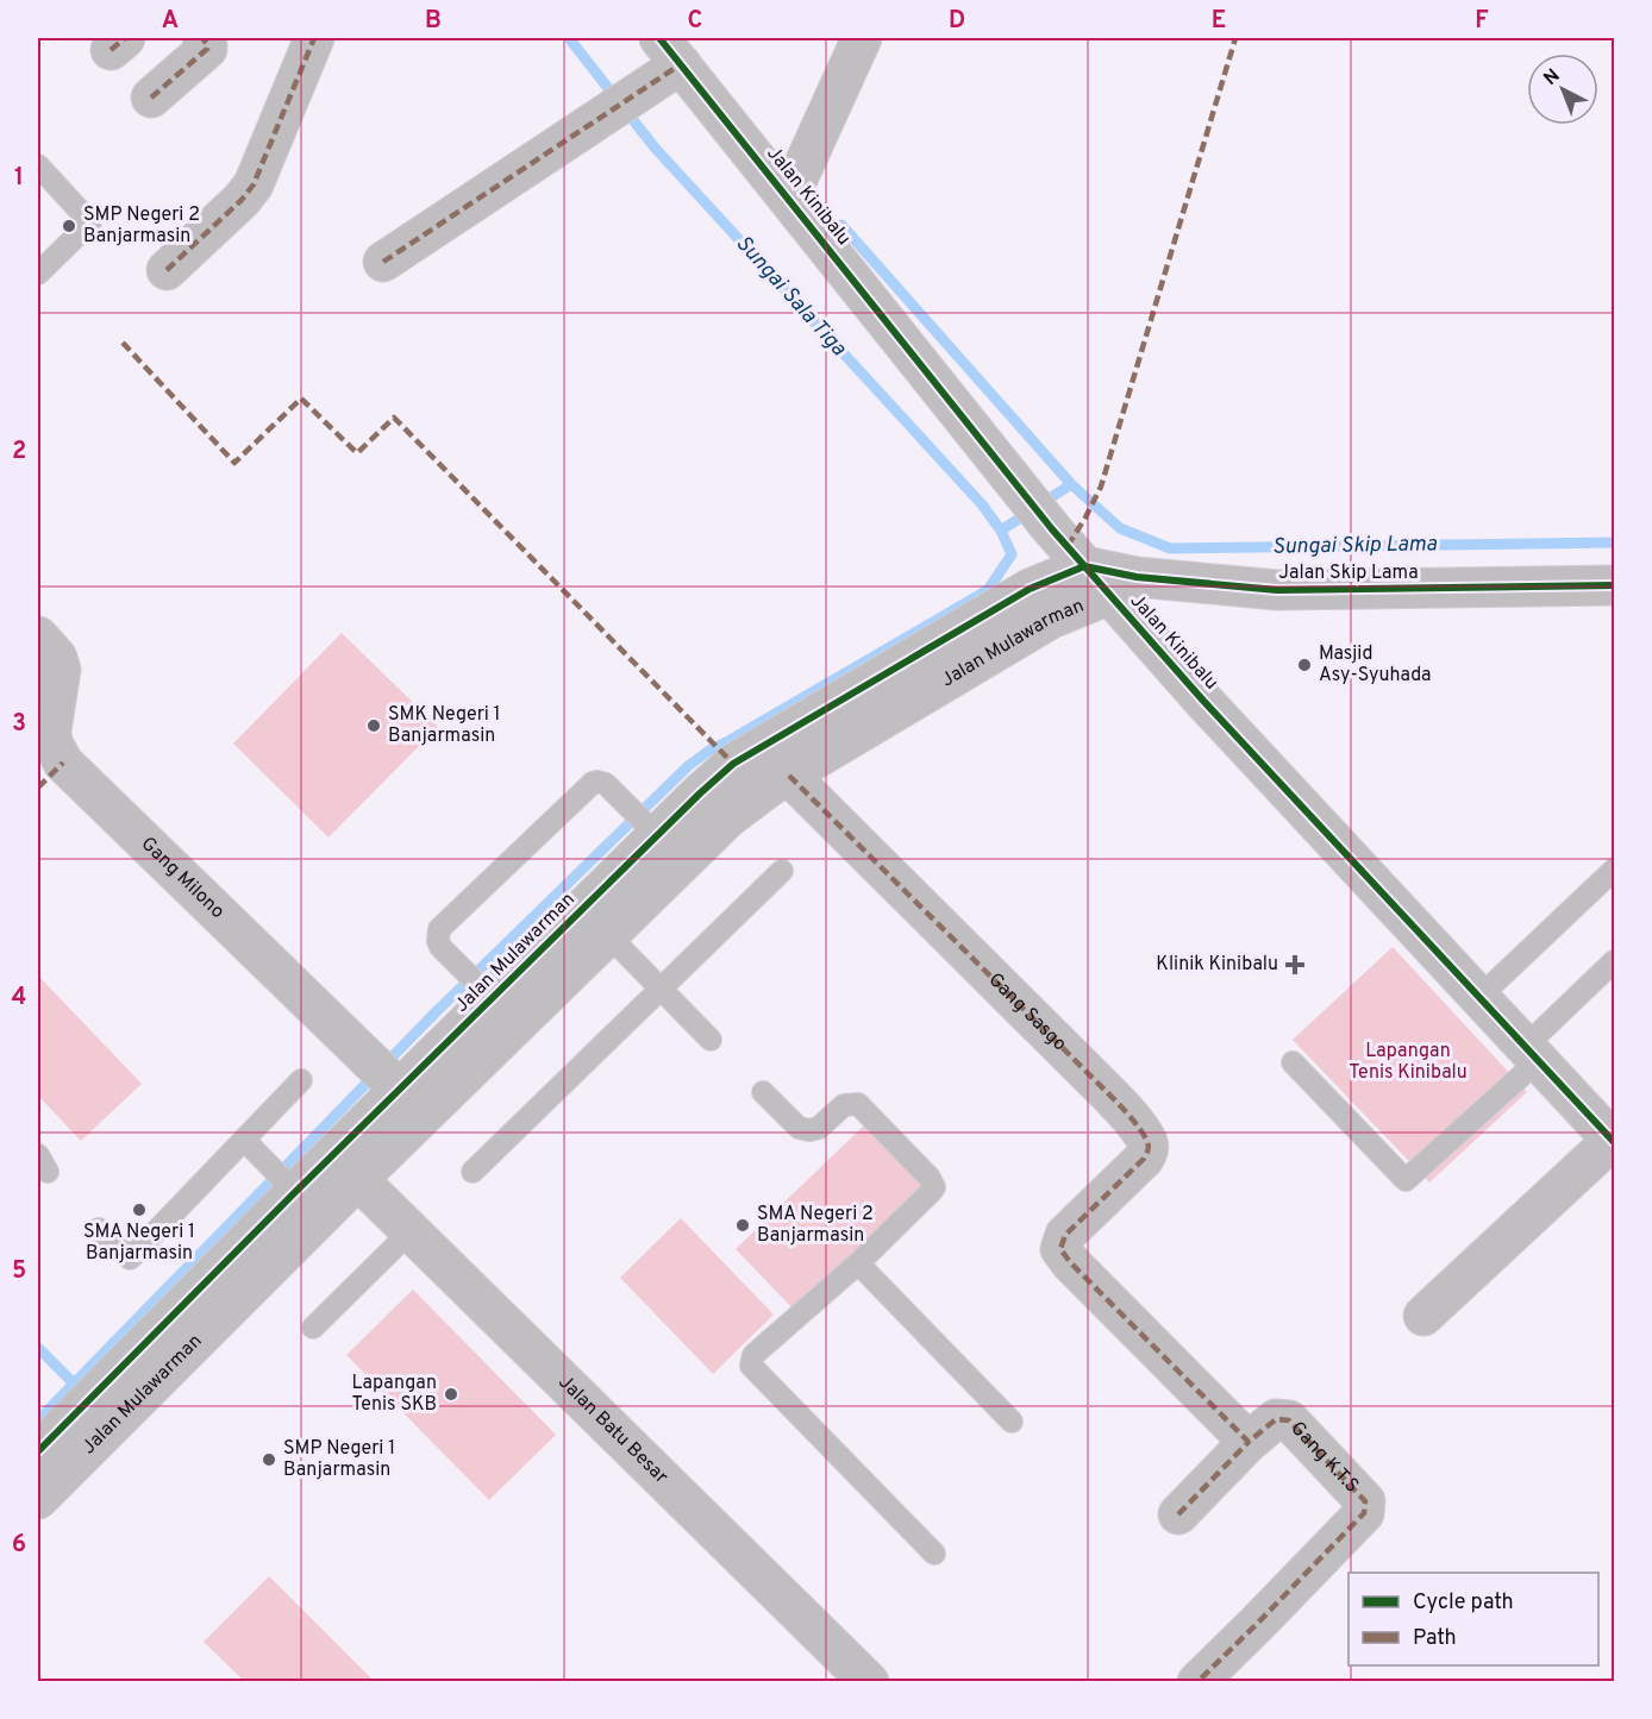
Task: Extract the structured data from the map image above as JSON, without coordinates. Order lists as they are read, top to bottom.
{
  "streets": {
    "street": [
      "Jalan Kinibalu",
      "Jalan Skip Lama",
      "Jalan Mulawarman",
      "Gang Milono",
      "Gang Sasgo",
      "Jalan Batu Besar",
      "Gang K.T.S"
    ]
  },
  "crossings": [
    ["Jalan Kinibalu", "Jalan Skip Lama"],
    ["Jalan Kinibalu", "Jalan Mulawarman"],
    ["Jalan Skip Lama", "Jalan Mulawarman"],
    ["Jalan Mulawarman", "Gang Milono"],
    ["Jalan Mulawarman", "Gang Sasgo"],
    ["Jalan Mulawarman", "Jalan Batu Besar"],
    ["Gang Sasgo", "Gang K.T.S"]
  ],
  "water": ["Sungai Sala Tiga", "Sungai Skip Lama"],
  "parks": ["Lapangan Tenis Kinibalu"],
  "places": {
    "other": [
      "SMP Negeri 2 Banjarmasin",
      "Masjid Asy-Syuhada",
      "SMK Negeri 1 Banjarmasin",
      "SMA Negeri 1 Banjarmasin",
      "SMA Negeri 2 Banjarmasin",
      "Lapangan Tenis SKB",
      "SMP Negeri 1 Banjarmasin"
    ],
    "health": ["Klinik Kinibalu"]
  },
  "legend": ["Cycle path", "Path"],
  "north": "top left",
  "grid": {
    "columns": [
      "A",
      "B",
      "C",
      "D",
      "E",
      "F"
    ],
    "rows": [
      "1",
      "2",
      "3",
      "4",
      "5",
      "6"
    ]
  }
}
